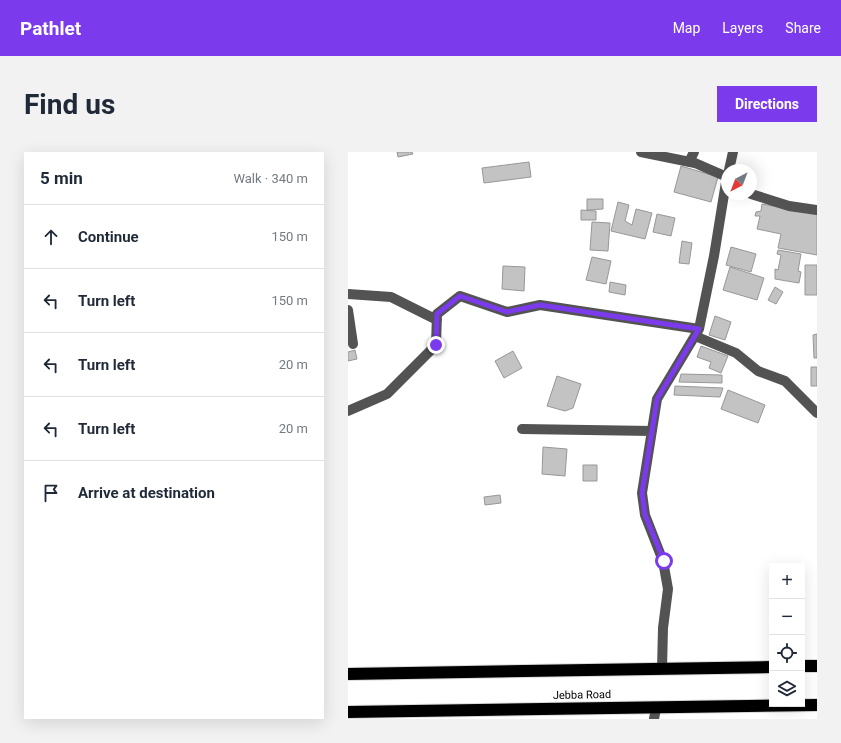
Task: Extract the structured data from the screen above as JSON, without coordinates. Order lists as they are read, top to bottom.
{
  "streets": {
    "highway": ["Jebba Road"]
  },
  "north": "bottom left",
  "page": {
    "header": "Pathlet",
    "nav": ["Map", "Layers", "Share"],
    "buttons": "Directions",
    "title": "Find us",
    "heading": ["5 min", "Walk · 340 m"],
    "list": [
      ["Continue", "150 m"],
      ["Turn left", "150 m"],
      ["Turn left", "20 m"],
      ["Turn left", "20 m"],
      "Arrive at destination"
    ],
    "map_buttons": ["+", "−"]
  }
}
